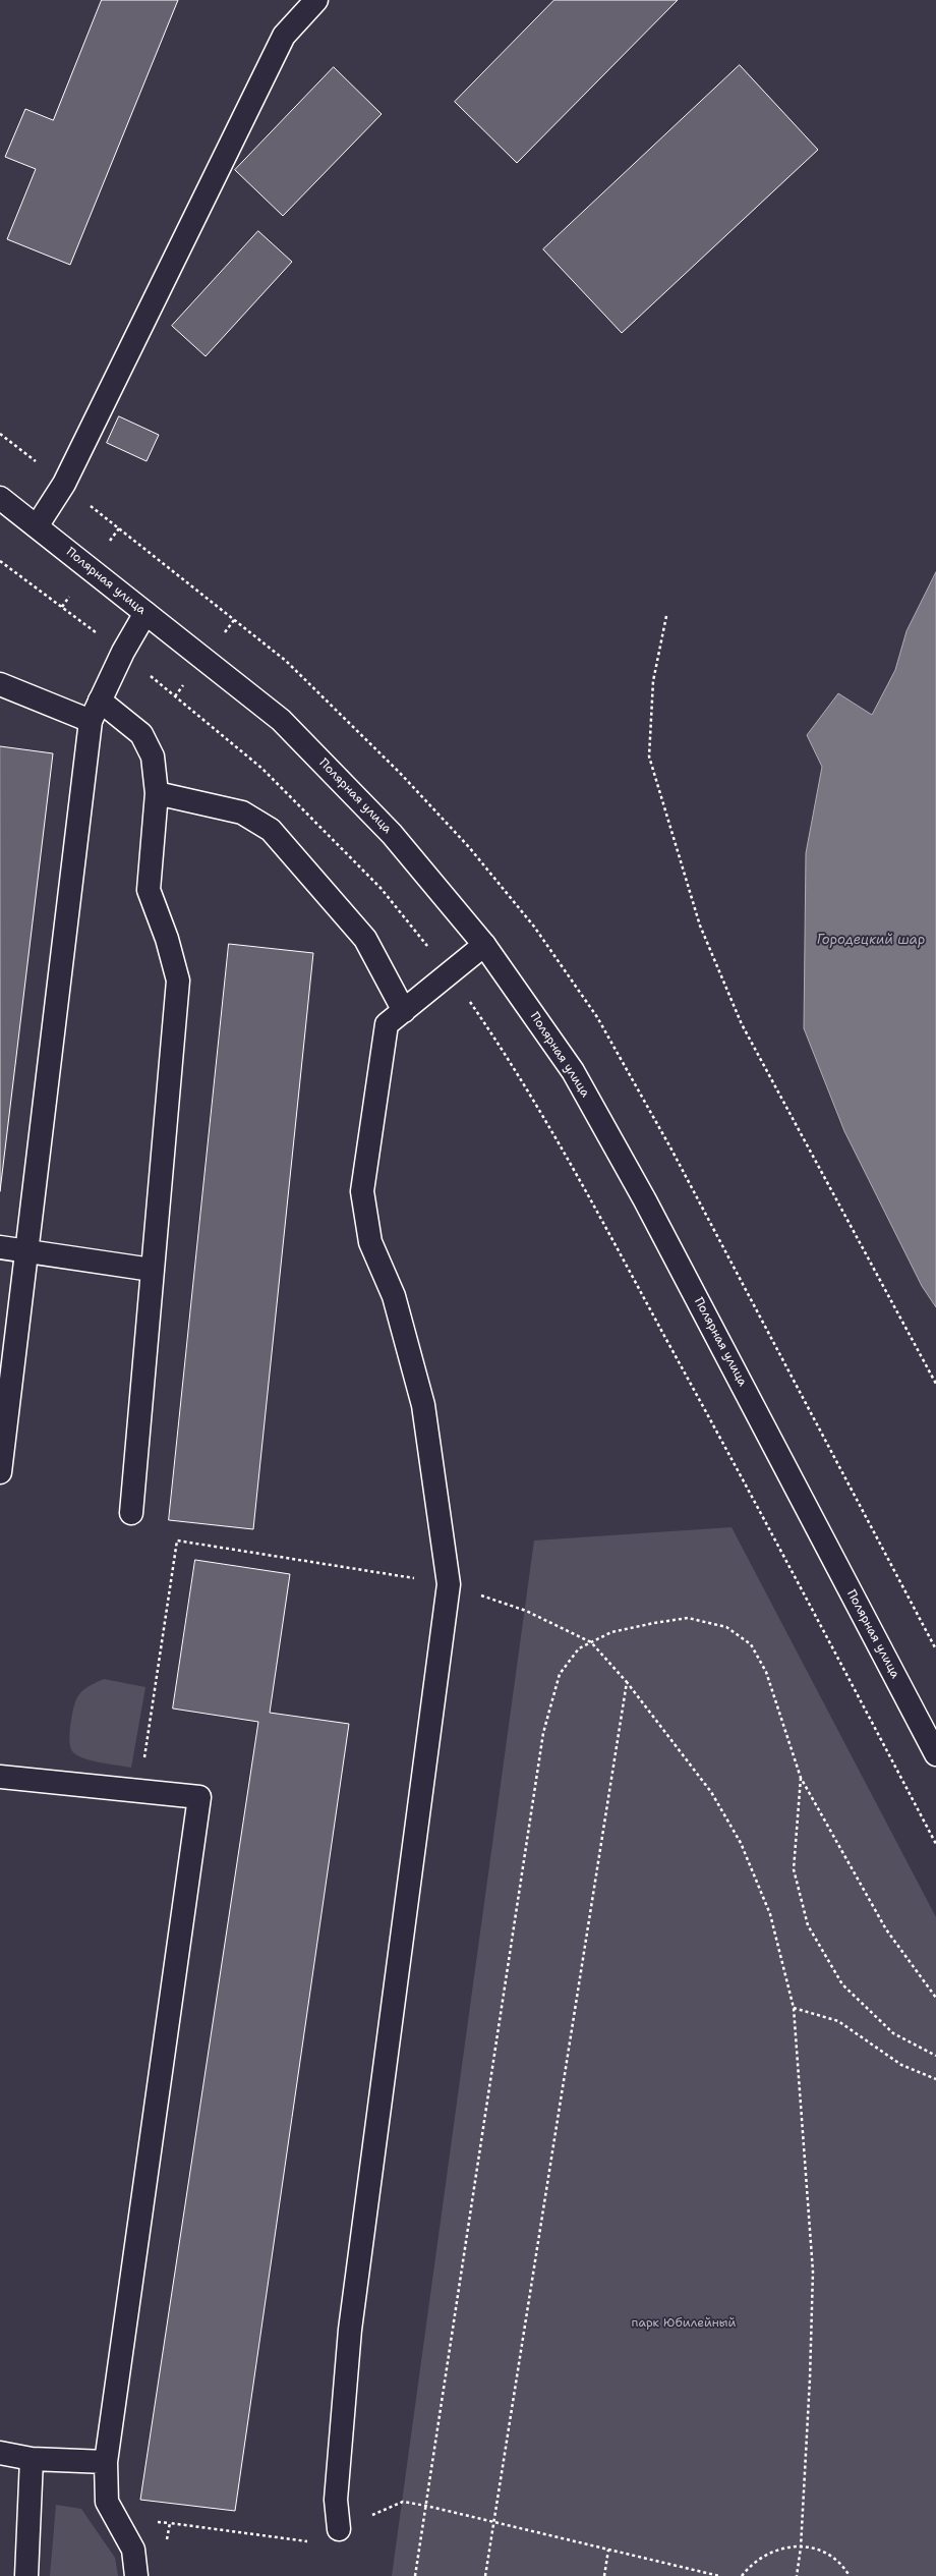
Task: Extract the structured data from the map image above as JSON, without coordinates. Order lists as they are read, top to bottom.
{
  "streets": {
    "main road": ["Полярная улица"]
  },
  "water": ["Городецкий шар"],
  "parks": ["парк Юбилейный"]
}
